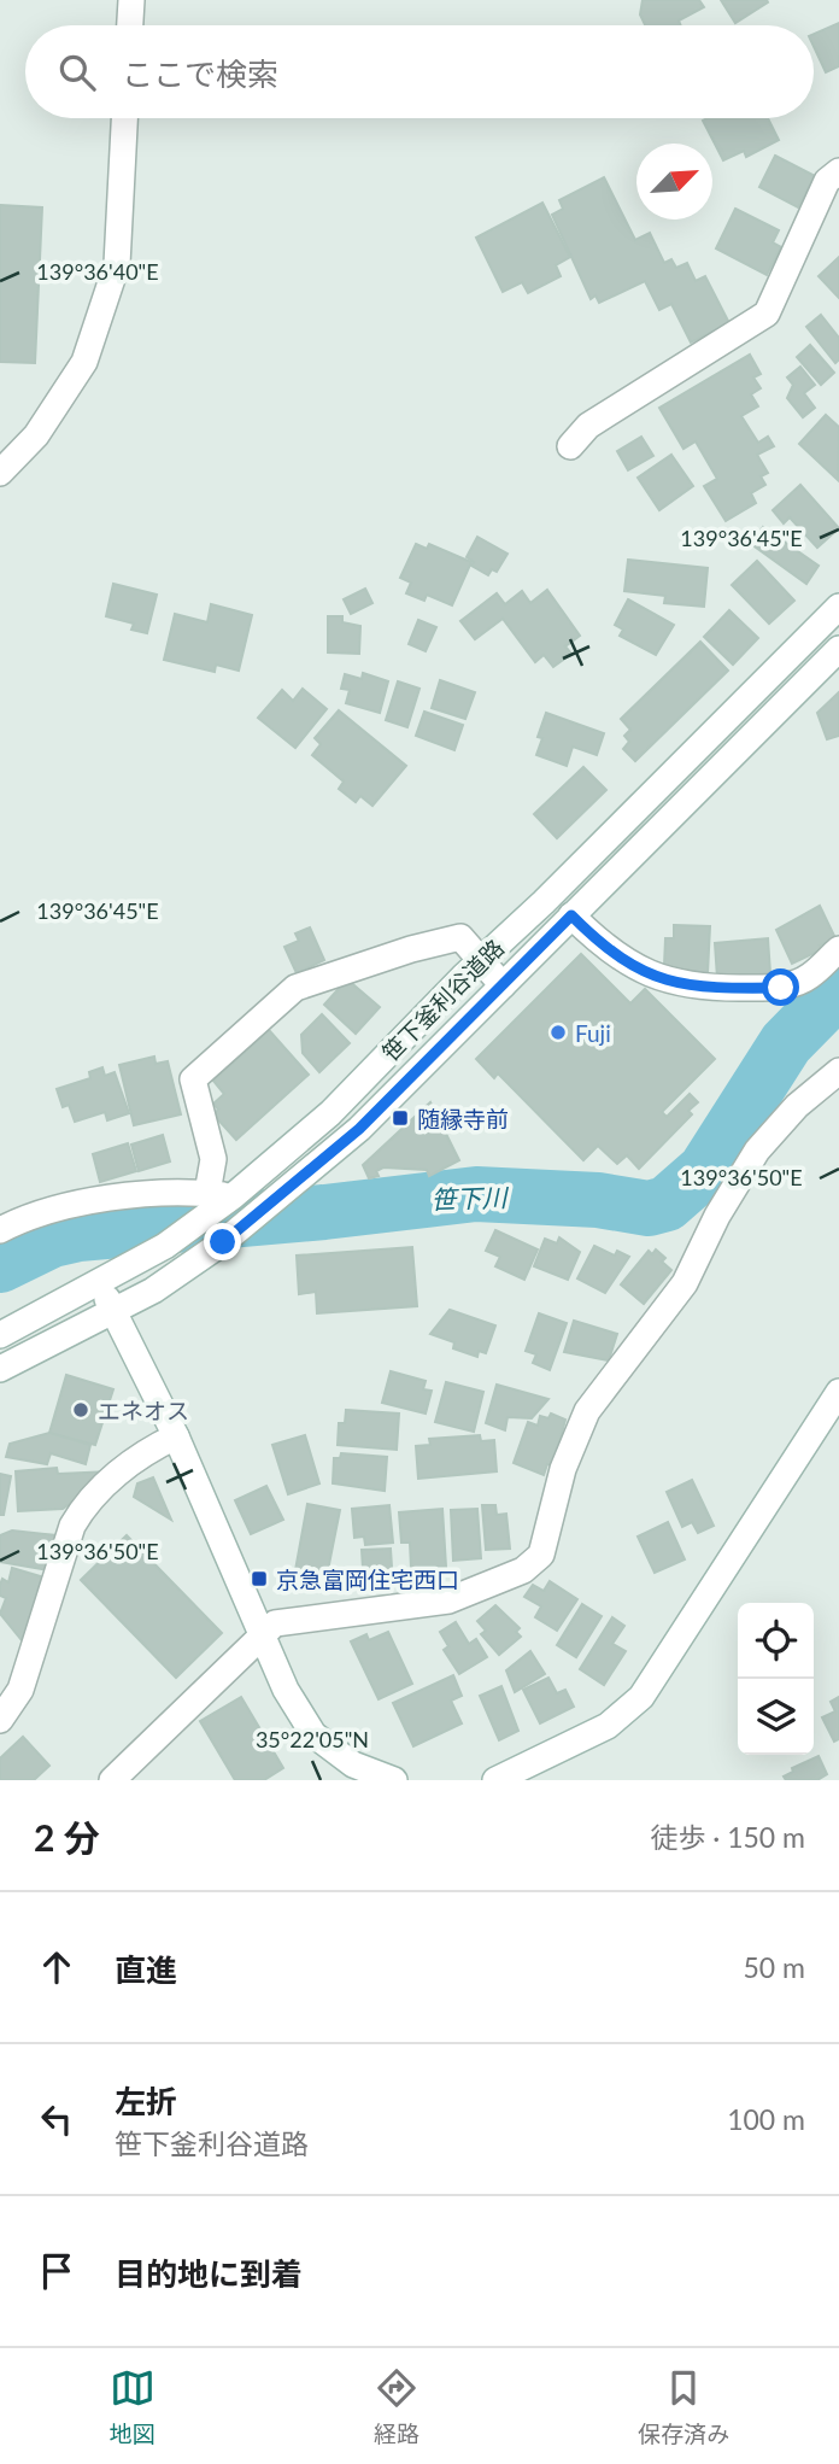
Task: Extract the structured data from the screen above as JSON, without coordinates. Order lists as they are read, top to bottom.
{
  "streets": {
    "street": ["笹下釜利谷道路"]
  },
  "water": ["笹下川"],
  "places": {
    "other": ["Fuji", "エネオス"],
    "transit": ["随縁寺前", "京急富岡住宅西口"]
  },
  "north": "top right",
  "page": {
    "search": "ここで検索",
    "heading": ["2 分", "徒歩 · 150 m"],
    "list": [
      ["直進", "50 m"],
      ["左折", "笹下釜利谷道路", "100 m"],
      "目的地に到着"
    ],
    "nav": ["地図", "経路", "保存済み"]
  },
  "coordinates": [
    "139°36'40\"E",
    "139°36'45\"E",
    "139°36'50\"E",
    "35°22'05\"N"
  ]
}
